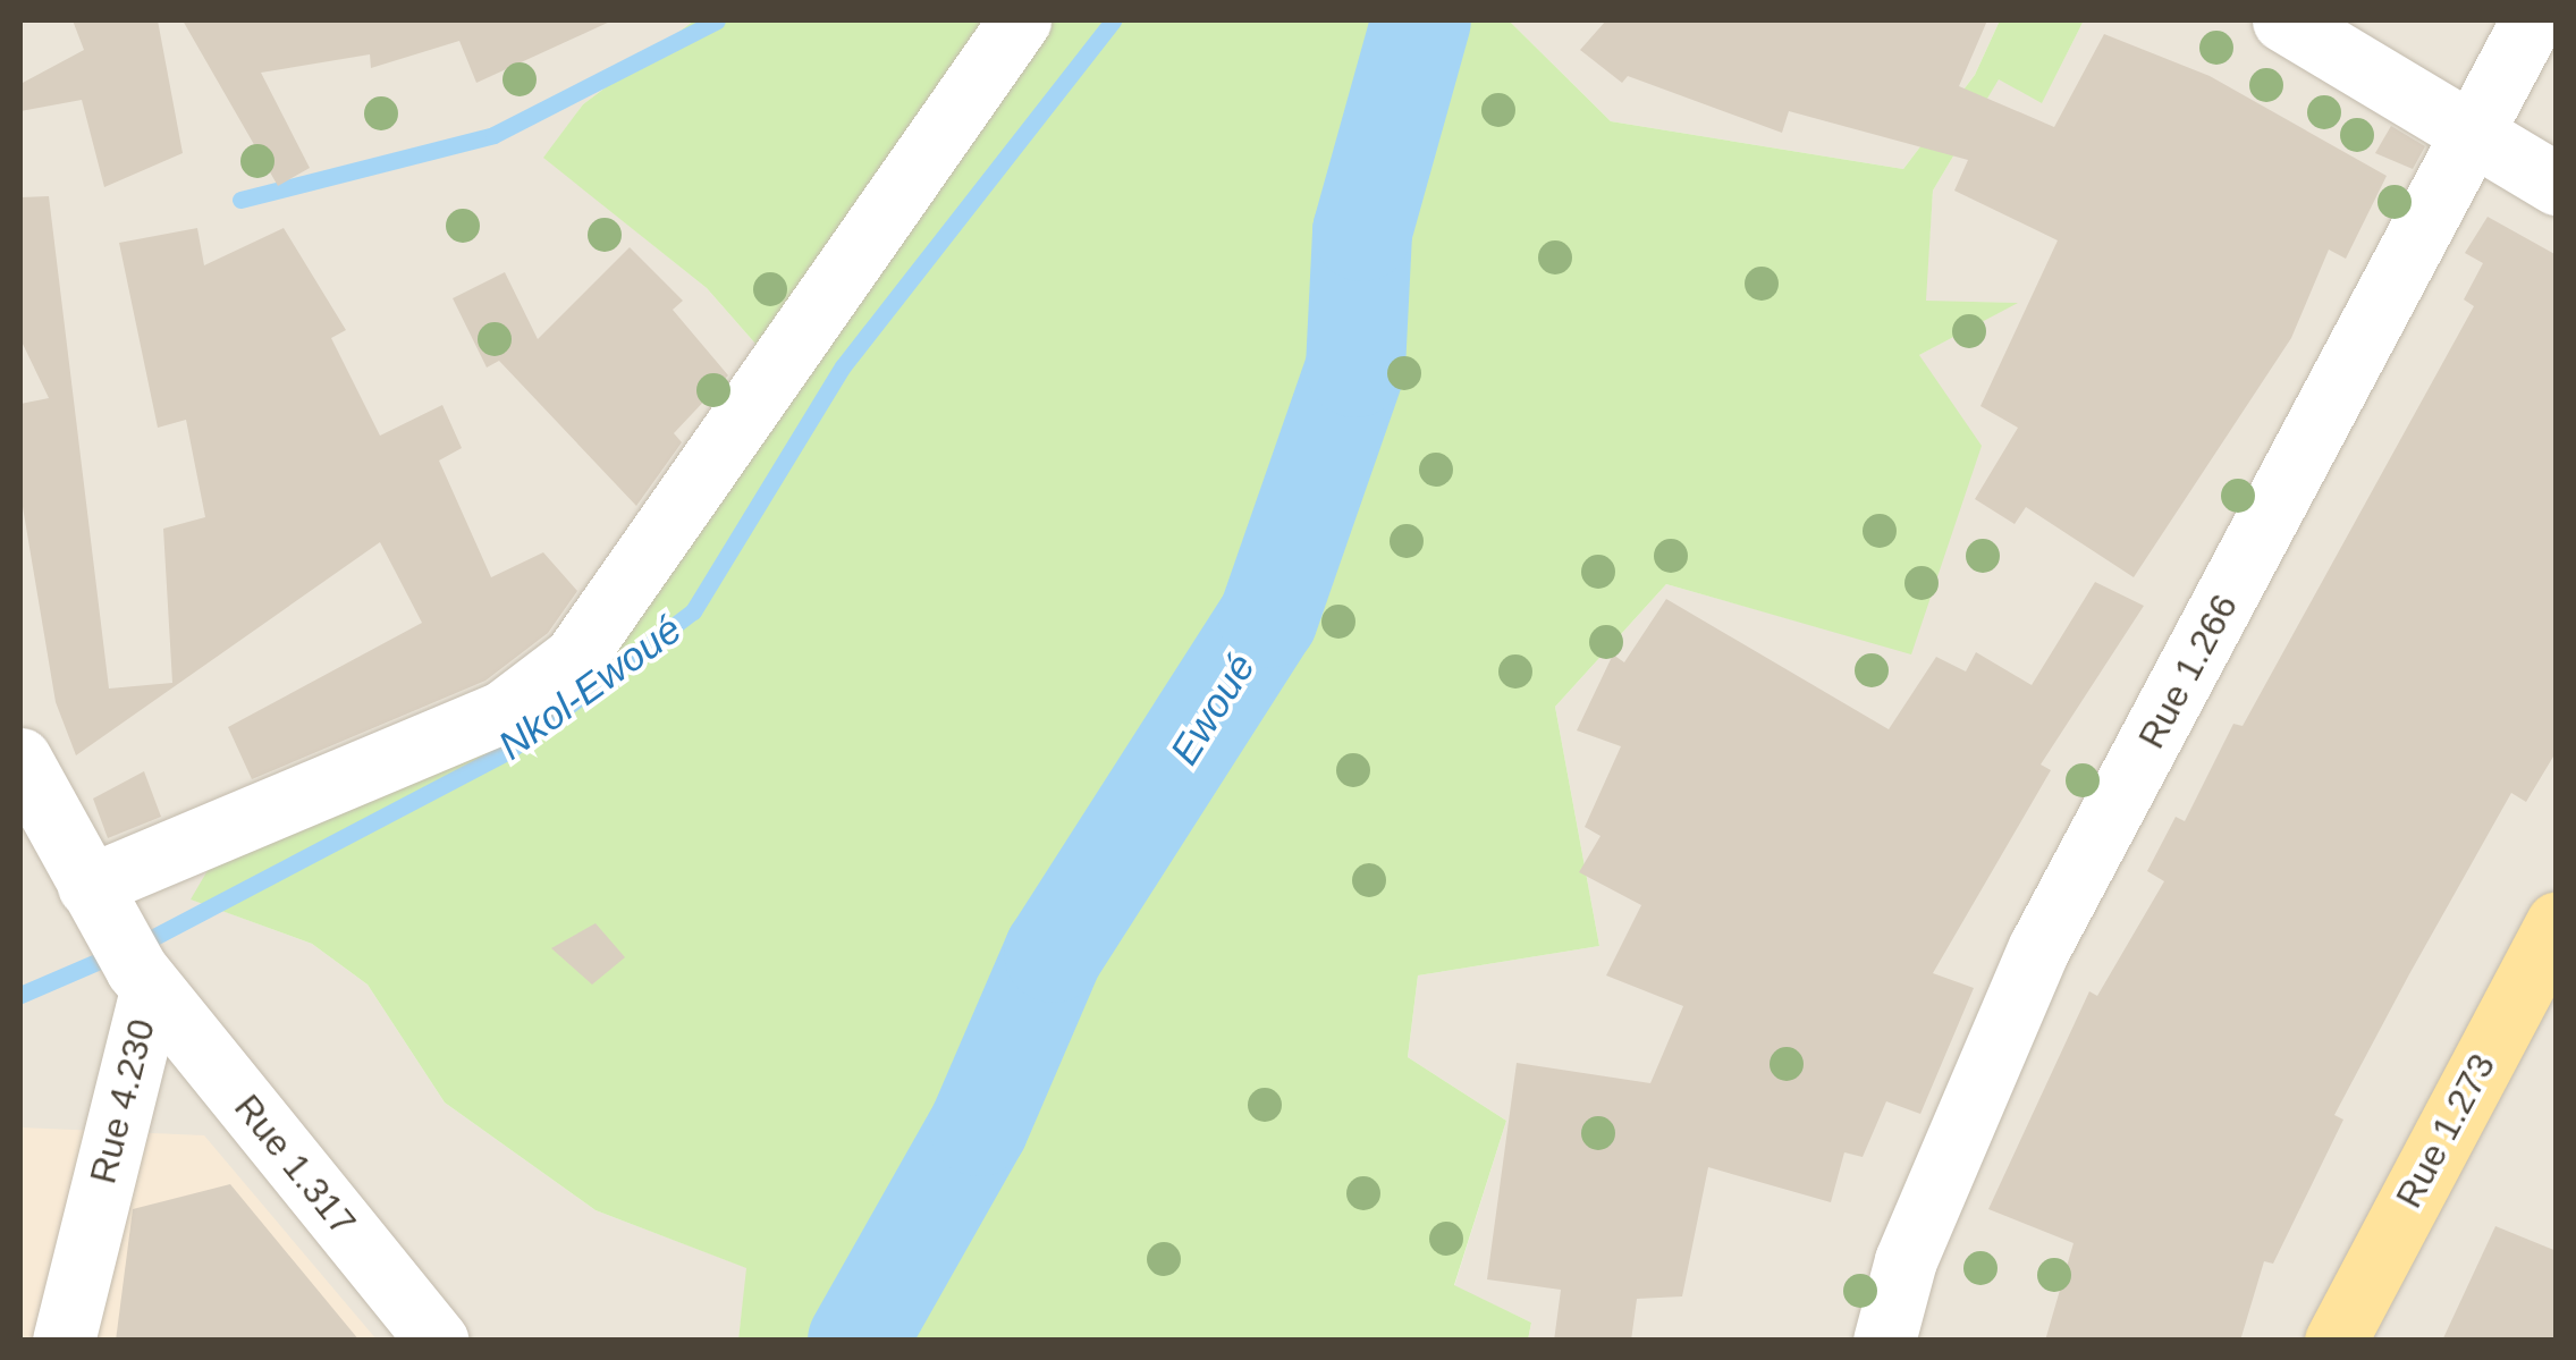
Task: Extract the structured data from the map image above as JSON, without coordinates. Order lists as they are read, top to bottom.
{
  "streets": {
    "main road": ["Rue 1.273"],
    "street": ["Rue 1.266", "Rue 4.230", "Rue 1.317"]
  },
  "crossings": [
    ["Rue 4.230", "Rue 1.317"]
  ],
  "water": ["Nkol-Ewoué", "Ewoué"]
}
